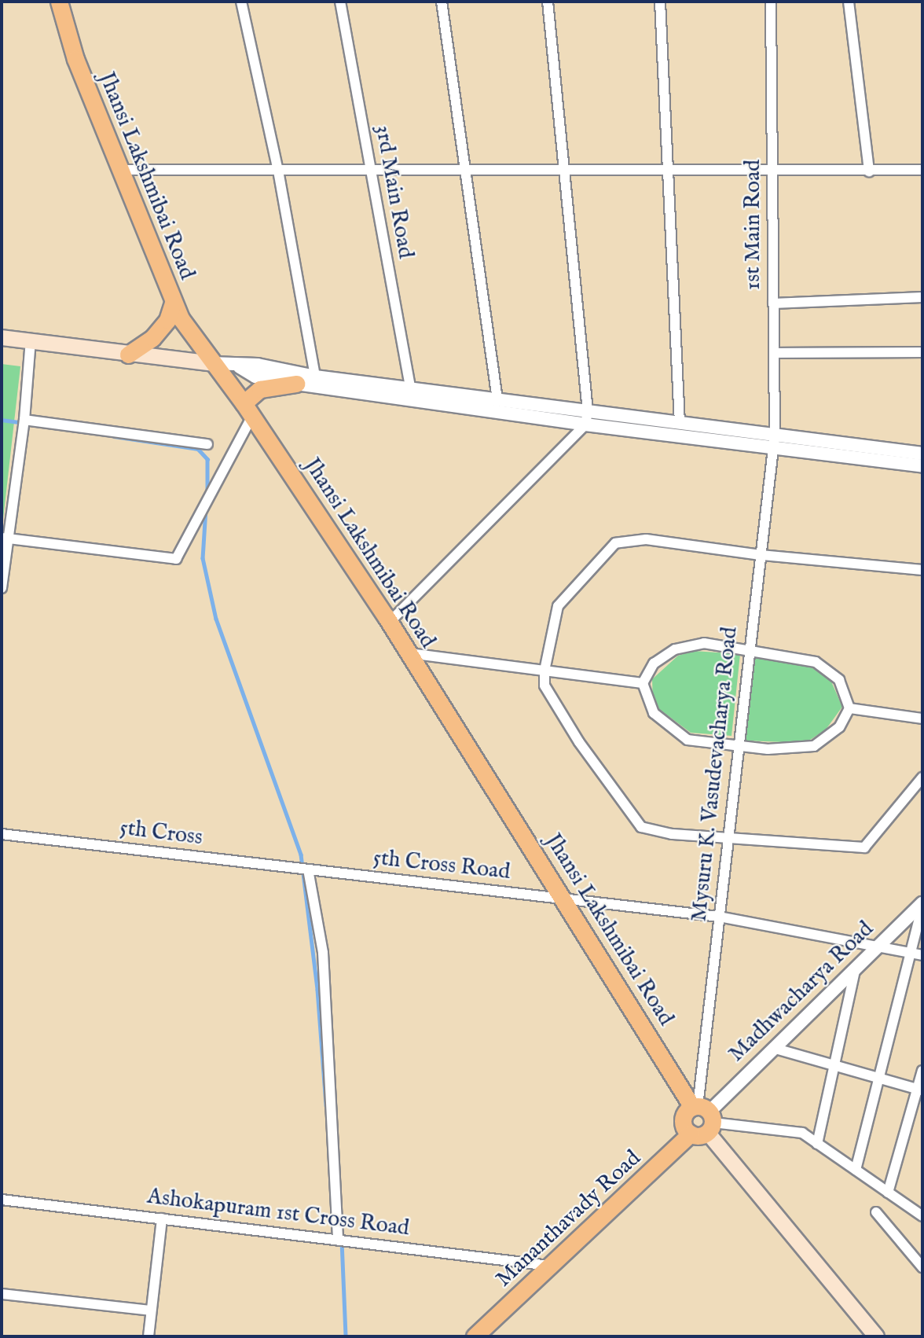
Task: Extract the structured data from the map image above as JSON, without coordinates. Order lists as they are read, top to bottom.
{
  "streets": {
    "main road": ["Jhansi Lakshmibai Road", "Mananthavady Road"],
    "street": [
      "3rd Main Road",
      "1st Main Road",
      "Mysuru K. Vasudevacharya Road",
      "5th Cross",
      "5th Cross Road",
      "Madhwacharya Road",
      "Ashokapuram 1st Cross Road"
    ]
  },
  "crossings": [
    ["Jhansi Lakshmibai Road", "Mysuru K. Vasudevacharya Road"],
    ["Jhansi Lakshmibai Road", "5th Cross Road"],
    ["Jhansi Lakshmibai Road", "Madhwacharya Road"],
    ["Jhansi Lakshmibai Road", "Mananthavady Road"],
    ["1st Main Road", "Mysuru K. Vasudevacharya Road"],
    ["Mysuru K. Vasudevacharya Road", "5th Cross Road"],
    ["Mysuru K. Vasudevacharya Road", "Madhwacharya Road"],
    ["Mysuru K. Vasudevacharya Road", "Mananthavady Road"],
    ["5th Cross", "5th Cross Road"],
    ["5th Cross Road", "Madhwacharya Road"],
    ["Madhwacharya Road", "Mananthavady Road"],
    ["Ashokapuram 1st Cross Road", "Mananthavady Road"]
  ]
}
